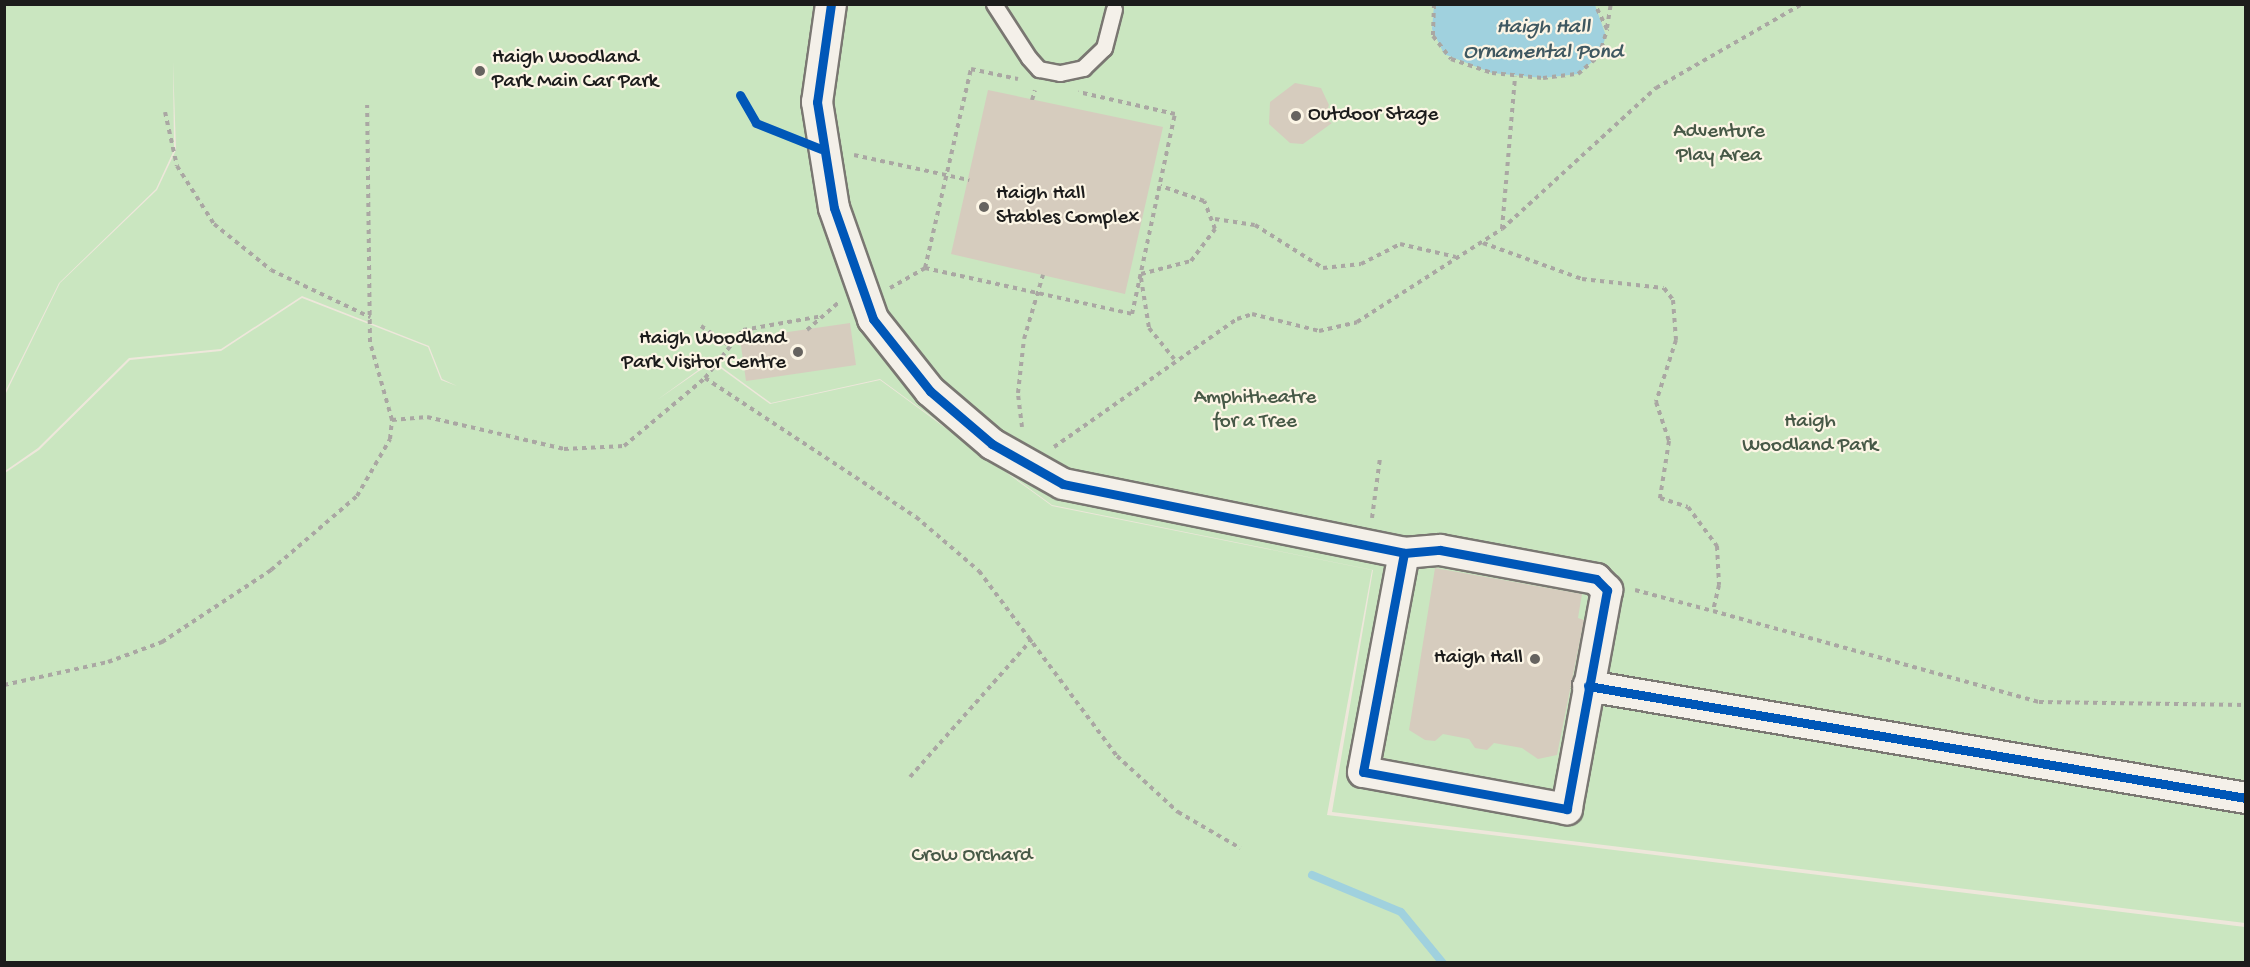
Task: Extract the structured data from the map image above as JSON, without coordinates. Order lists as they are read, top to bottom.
{
  "water": ["Haigh Hall Ornamental Pond"],
  "parks": [
    "Adventure Play Area",
    "Amphitheatre for a Tree",
    "Haigh Woodland Park",
    "Crow Orchard"
  ],
  "places": [
    "Haigh Woodland Park Main Car Park",
    "Outdoor Stage",
    "Haigh Hall Stables Complex",
    "Haigh Woodland Park Visitor Centre",
    "Haigh Hall"
  ]
}
